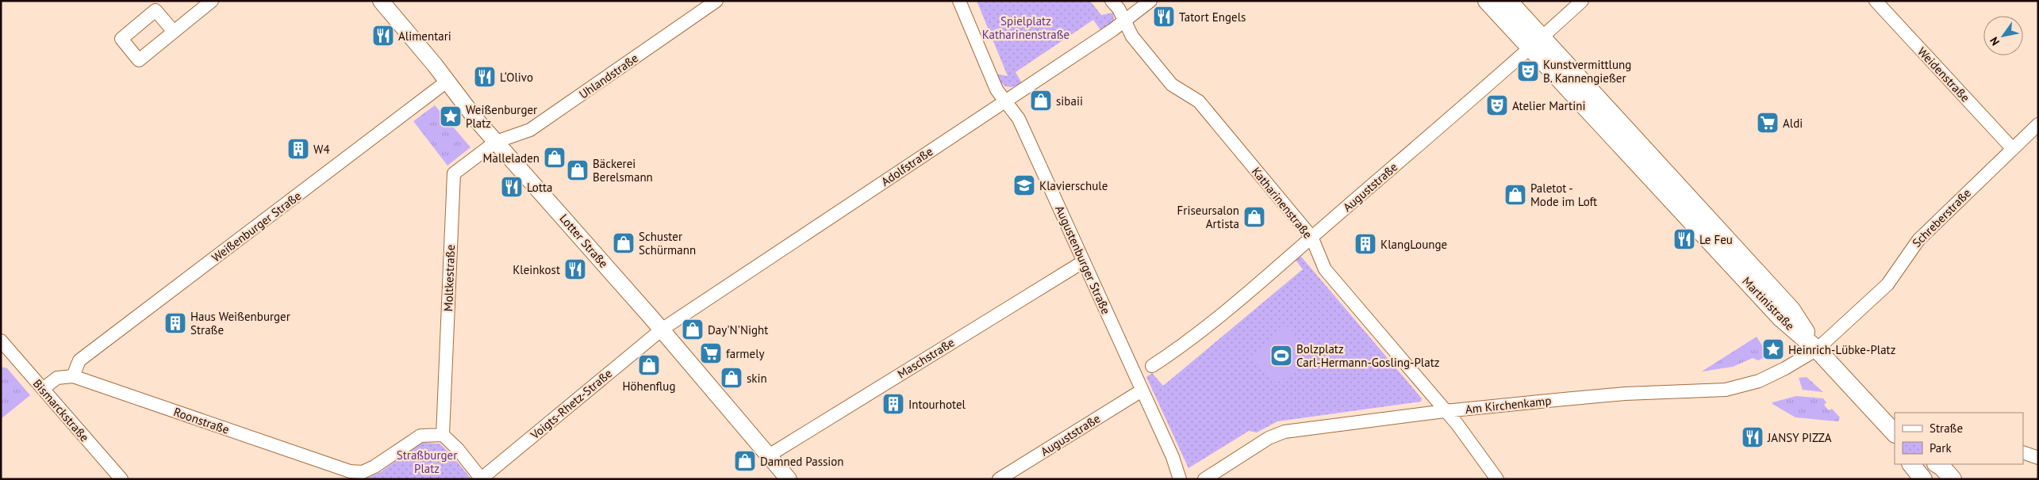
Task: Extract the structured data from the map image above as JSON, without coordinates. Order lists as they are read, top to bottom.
{
  "streets": {
    "main road": ["Martinistraße"],
    "street": [
      "Weidenstraße",
      "Uhlandstraße",
      "Adolfstraße",
      "Auguststraße",
      "Katharinenstraße",
      "Schreberstraße",
      "Weißenburger Straße",
      "Lotter Straße",
      "Augustenburger Straße",
      "Moltkestraße",
      "Maschstraße",
      "Voigts-Rhetz-Straße",
      "Am Kirchenkamp",
      "Bismarckstraße",
      "Roonstraße"
    ]
  },
  "crossings": [
    ["Weidenstraße", "Schreberstraße"],
    ["Uhlandstraße", "Lotter Straße"],
    ["Uhlandstraße", "Moltkestraße"],
    ["Adolfstraße", "Katharinenstraße"],
    ["Adolfstraße", "Lotter Straße"],
    ["Adolfstraße", "Augustenburger Straße"],
    ["Adolfstraße", "Voigts-Rhetz-Straße"],
    ["Auguststraße", "Katharinenstraße"],
    ["Auguststraße", "Augustenburger Straße"],
    ["Auguststraße", "Martinistraße"],
    ["Katharinenstraße", "Am Kirchenkamp"],
    ["Schreberstraße", "Martinistraße"],
    ["Schreberstraße", "Am Kirchenkamp"],
    ["Weißenburger Straße", "Lotter Straße"],
    ["Weißenburger Straße", "Roonstraße"],
    ["Lotter Straße", "Moltkestraße"],
    ["Lotter Straße", "Maschstraße"],
    ["Lotter Straße", "Voigts-Rhetz-Straße"],
    ["Augustenburger Straße", "Maschstraße"],
    ["Moltkestraße", "Roonstraße"],
    ["Martinistraße", "Am Kirchenkamp"]
  ],
  "parks": ["Spielplatz Katharinenstraße", "Straßburger Platz"],
  "places": {
    "restaurant": [
      "Tatort Engels",
      "Alimentari",
      "L‘Olivo",
      "Lotta",
      "Le Feu",
      "Kleinkost",
      "JANSY PIZZA"
    ],
    "theatre": ["Kunstvermittlung B. Kannengießer", "Atelier Martini"],
    "shop": [
      "sibaii",
      "Malleladen",
      "Bäckerei Berelsmann",
      "Paletot - Mode im Loft",
      "Friseursalon Artista",
      "Schuster Schürmann",
      "Day'N'Night",
      "Höhenflug",
      "skin",
      "Damned Passion"
    ],
    "place": ["Weißenburger Platz", "Heinrich-Lübke-Platz"],
    "supermarket": ["Aldi", "farmely"],
    "building": [
      "W4",
      "KlangLounge",
      "Haus Weißenburger Straße",
      "Intourhotel"
    ],
    "school or university": ["Klavierschule"],
    "sports": ["Bolzplatz Carl-Hermann-Gosling-Platz"]
  },
  "legend": ["Straße", "Park"],
  "north": "bottom left"
}
